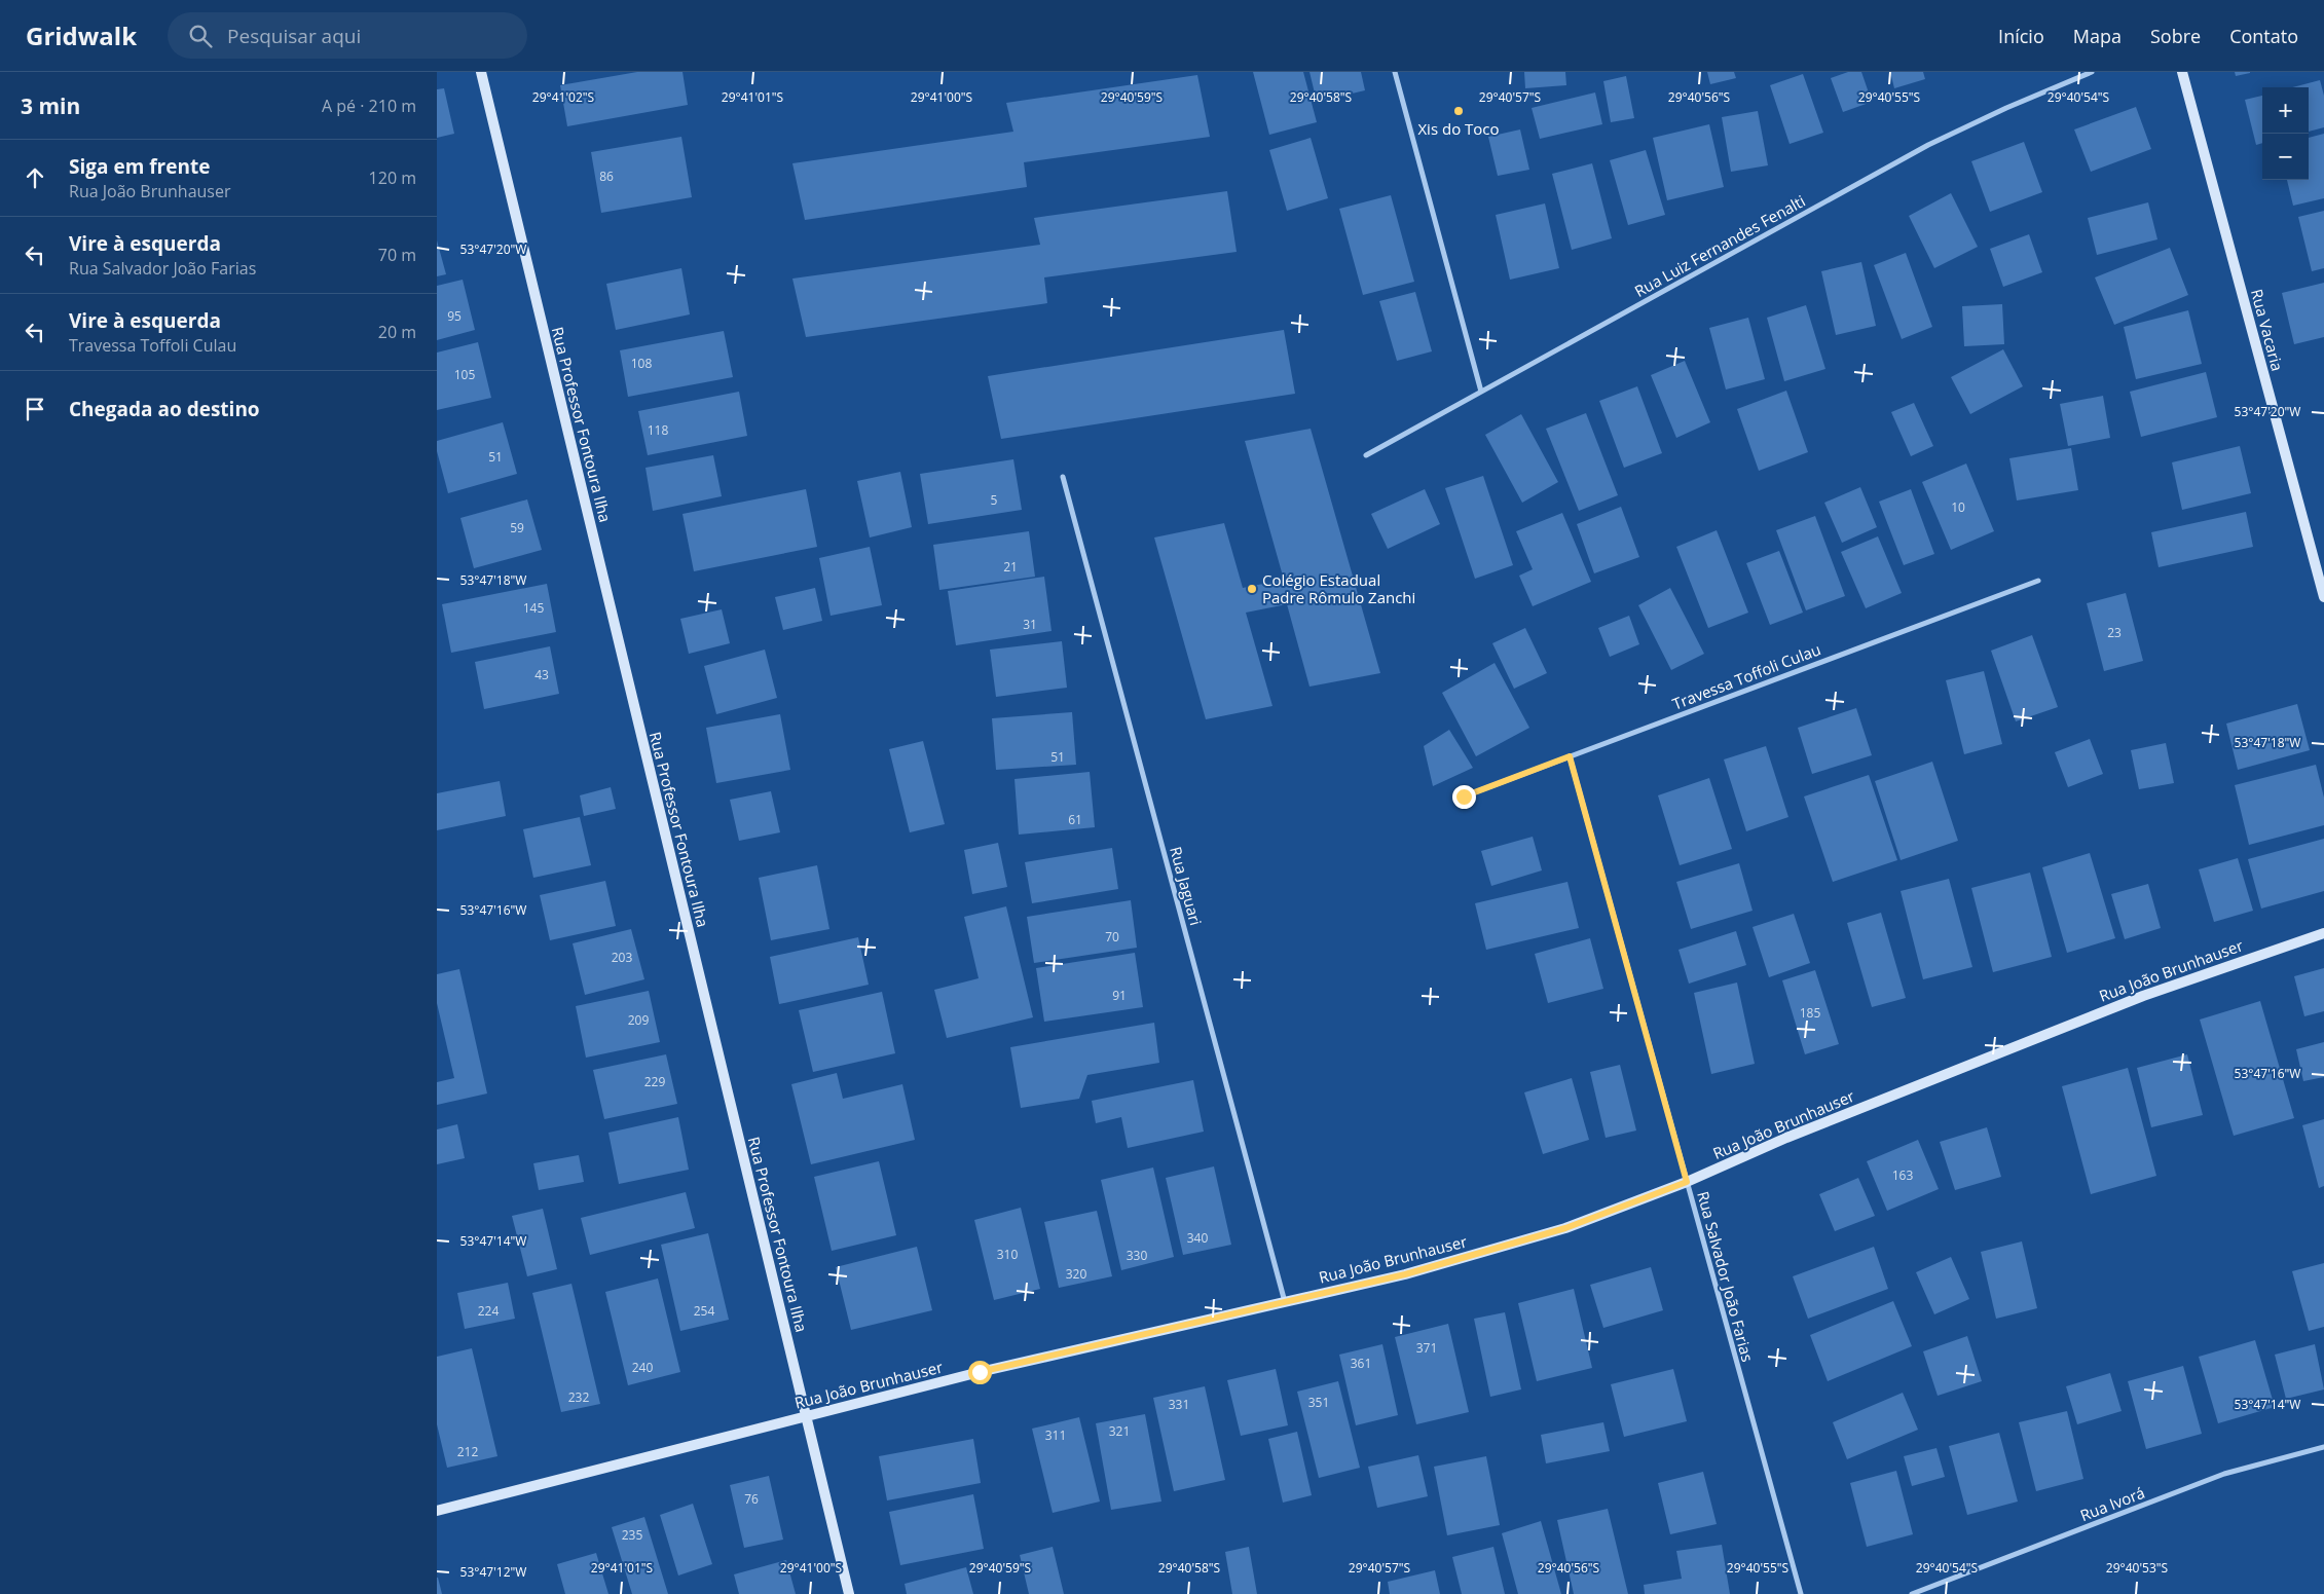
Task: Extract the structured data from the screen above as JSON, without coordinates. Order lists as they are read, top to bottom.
{
  "streets": {
    "street": [
      "Rua Luiz Fernandes Fenalti",
      "Rua Vacaria",
      "Rua Professor Fontoura Ilha",
      "Travessa Toffoli Culau",
      "Rua Jaguari",
      "Rua João Brunhauser",
      "Rua Salvador João Farias",
      "Rua Ivorá"
    ]
  },
  "crossings": [
    ["Rua Professor Fontoura Ilha", "Rua João Brunhauser"],
    ["Travessa Toffoli Culau", "Rua Salvador João Farias"],
    ["Rua Jaguari", "Rua João Brunhauser"],
    ["Rua João Brunhauser", "Rua Salvador João Farias"]
  ],
  "places": ["Xis do Toco", "Colégio Estadual Padre Rômulo Zanchi"],
  "house_numbers": [
    "86",
    "95",
    "108",
    "105",
    "118",
    "51",
    "5",
    "10",
    "59",
    "21",
    "145",
    "31",
    "23",
    "43",
    "51",
    "61",
    "70",
    "203",
    "91",
    "185",
    "209",
    "229",
    "163",
    "340",
    "310",
    "330",
    "320",
    "224",
    "254",
    "371",
    "361",
    "240",
    "232",
    "351",
    "331",
    "321",
    "311",
    "212",
    "76",
    "235"
  ],
  "page": {
    "header": "Gridwalk",
    "search": "Pesquisar aqui",
    "nav": [
      "Início",
      "Mapa",
      "Sobre",
      "Contato"
    ],
    "heading": ["3 min", "A pé · 210 m"],
    "map_buttons": ["+", "−"],
    "list": [
      ["Siga em frente", "Rua João Brunhauser", "120 m"],
      ["Vire à esquerda", "Rua Salvador João Farias", "70 m"],
      ["Vire à esquerda", "Travessa Toffoli Culau", "20 m"],
      "Chegada ao destino"
    ]
  },
  "coordinates": [
    "29°41'02\"S",
    "29°41'01\"S",
    "29°41'00\"S",
    "29°40'59\"S",
    "29°40'58\"S",
    "29°40'57\"S",
    "29°40'56\"S",
    "29°40'55\"S",
    "29°40'54\"S",
    "53°47'20\"W",
    "53°47'18\"W",
    "53°47'16\"W",
    "53°47'14\"W",
    "29°40'53\"S",
    "53°47'12\"W"
  ]
}
